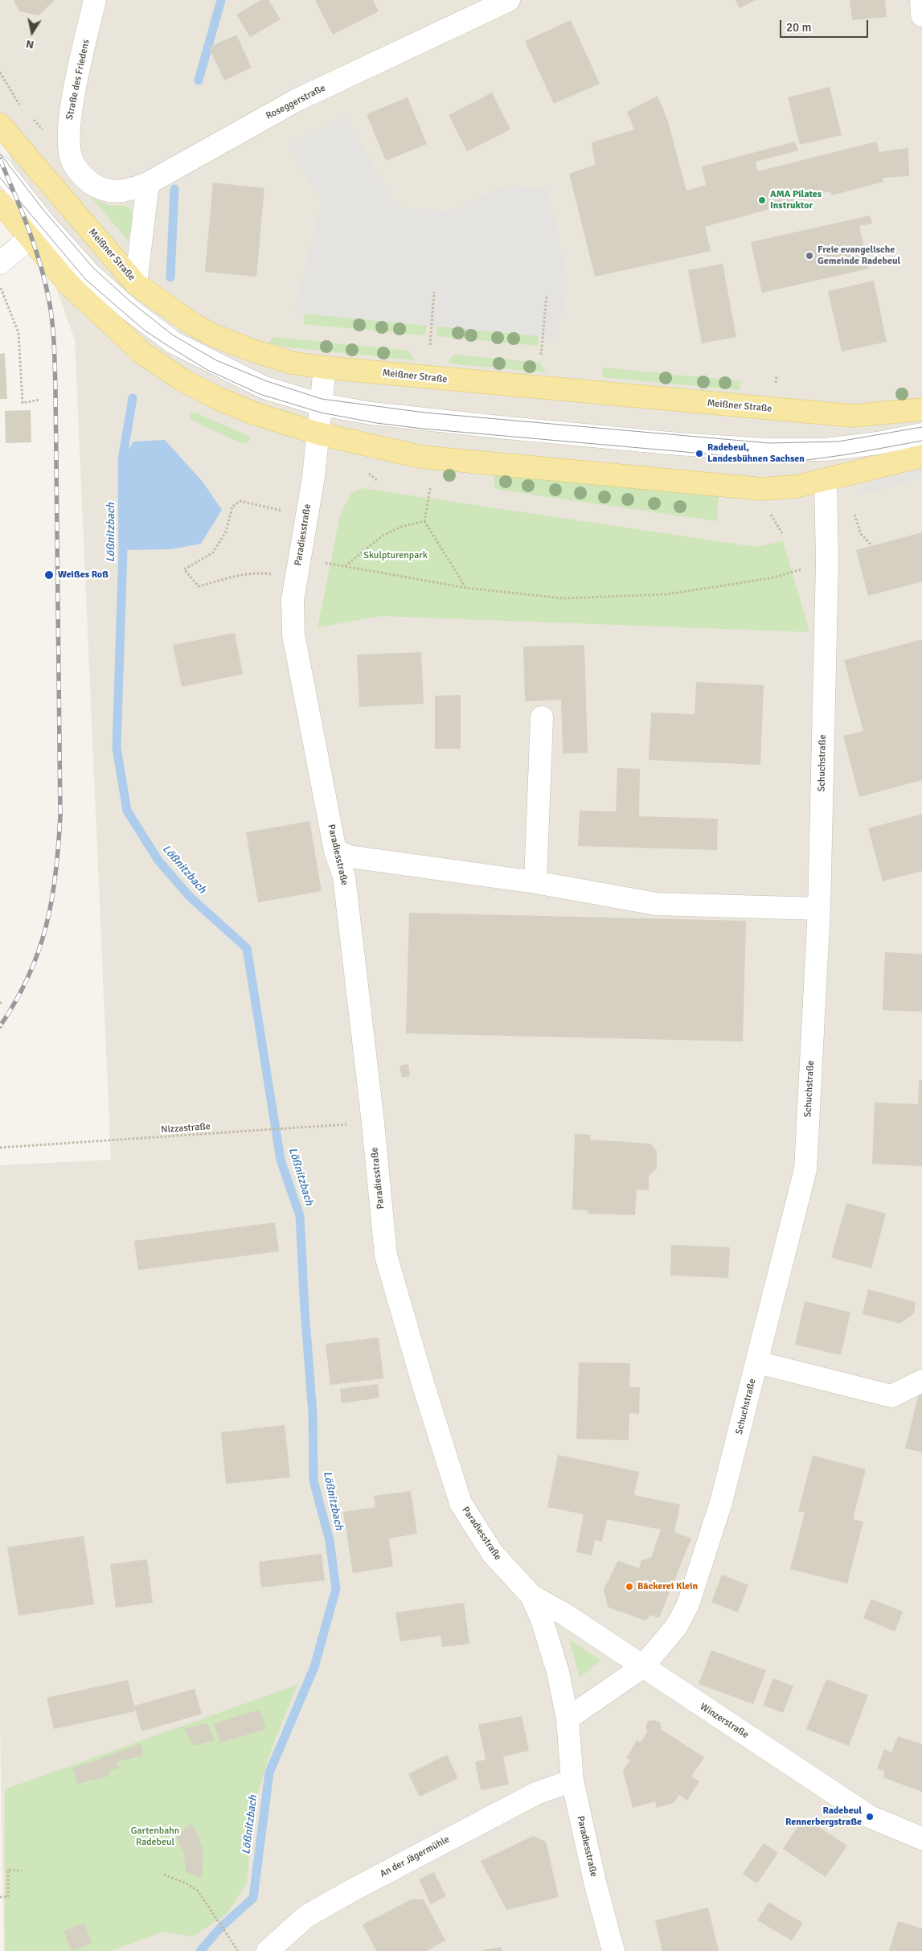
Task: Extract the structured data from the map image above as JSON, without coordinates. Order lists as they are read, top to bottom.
{
  "streets": {
    "main road": ["Meißner Straße"],
    "street": [
      "Straße des Friedens",
      "Roseggerstraße",
      "Paradiesstraße",
      "Schuchstraße",
      "Winzerstraße",
      "An der Jägermühle"
    ],
    "path": ["Nizzastraße"]
  },
  "crossings": [
    ["Straße des Friedens", "Roseggerstraße"],
    ["Meißner Straße", "Paradiesstraße"],
    ["Paradiesstraße", "Nizzastraße"],
    ["Paradiesstraße", "Winzerstraße"],
    ["Paradiesstraße", "An der Jägermühle"],
    ["Schuchstraße", "Winzerstraße"]
  ],
  "water": ["Lößnitzbach"],
  "parks": ["Skulpturenpark", "Gartenbahn Radebeul"],
  "places": [
    "AMA Pilates Instruktor",
    "Freie evangelische Gemeinde Radebeul",
    "Radebeul, Landesbühnen Sachsen",
    "Weißes Roß",
    "Bäckerei Klein",
    "Radebeul Rennerbergstraße"
  ],
  "scale_bar": "20 m",
  "north": "bottom"
}
